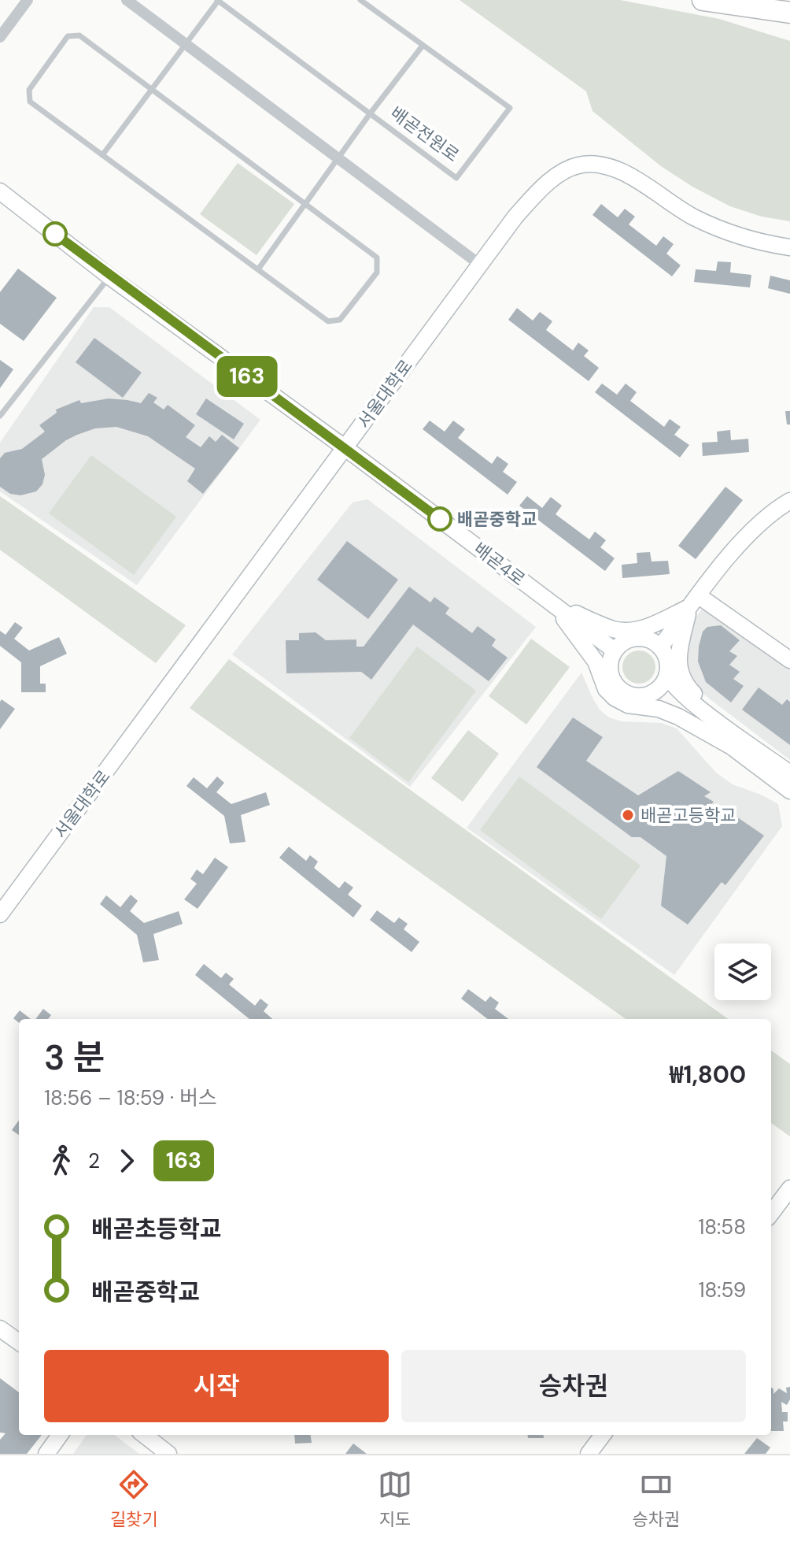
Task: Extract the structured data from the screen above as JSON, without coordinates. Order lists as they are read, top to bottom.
{
  "streets": {
    "main road": ["서울대학로", "배곧4로"],
    "lane": ["배곧전원로"]
  },
  "crossings": [
    ["서울대학로", "배곧4로"]
  ],
  "places": ["배곧중학교", "배곧고등학교"],
  "lines": ["bus line 163"],
  "page": {
    "on_map": "163",
    "heading": ["3 분", "18:56 – 18:59 · 버스", "₩1,800"],
    "legs": ["2", "163"],
    "list": [
      {
        "name": "배곧초등학교",
        "value": "18:58"
      },
      {
        "name": "배곧중학교",
        "value": "18:59"
      }
    ],
    "buttons": ["시작", "승차권"],
    "tabs": ["길찾기", "지도", "승차권"]
  }
}
